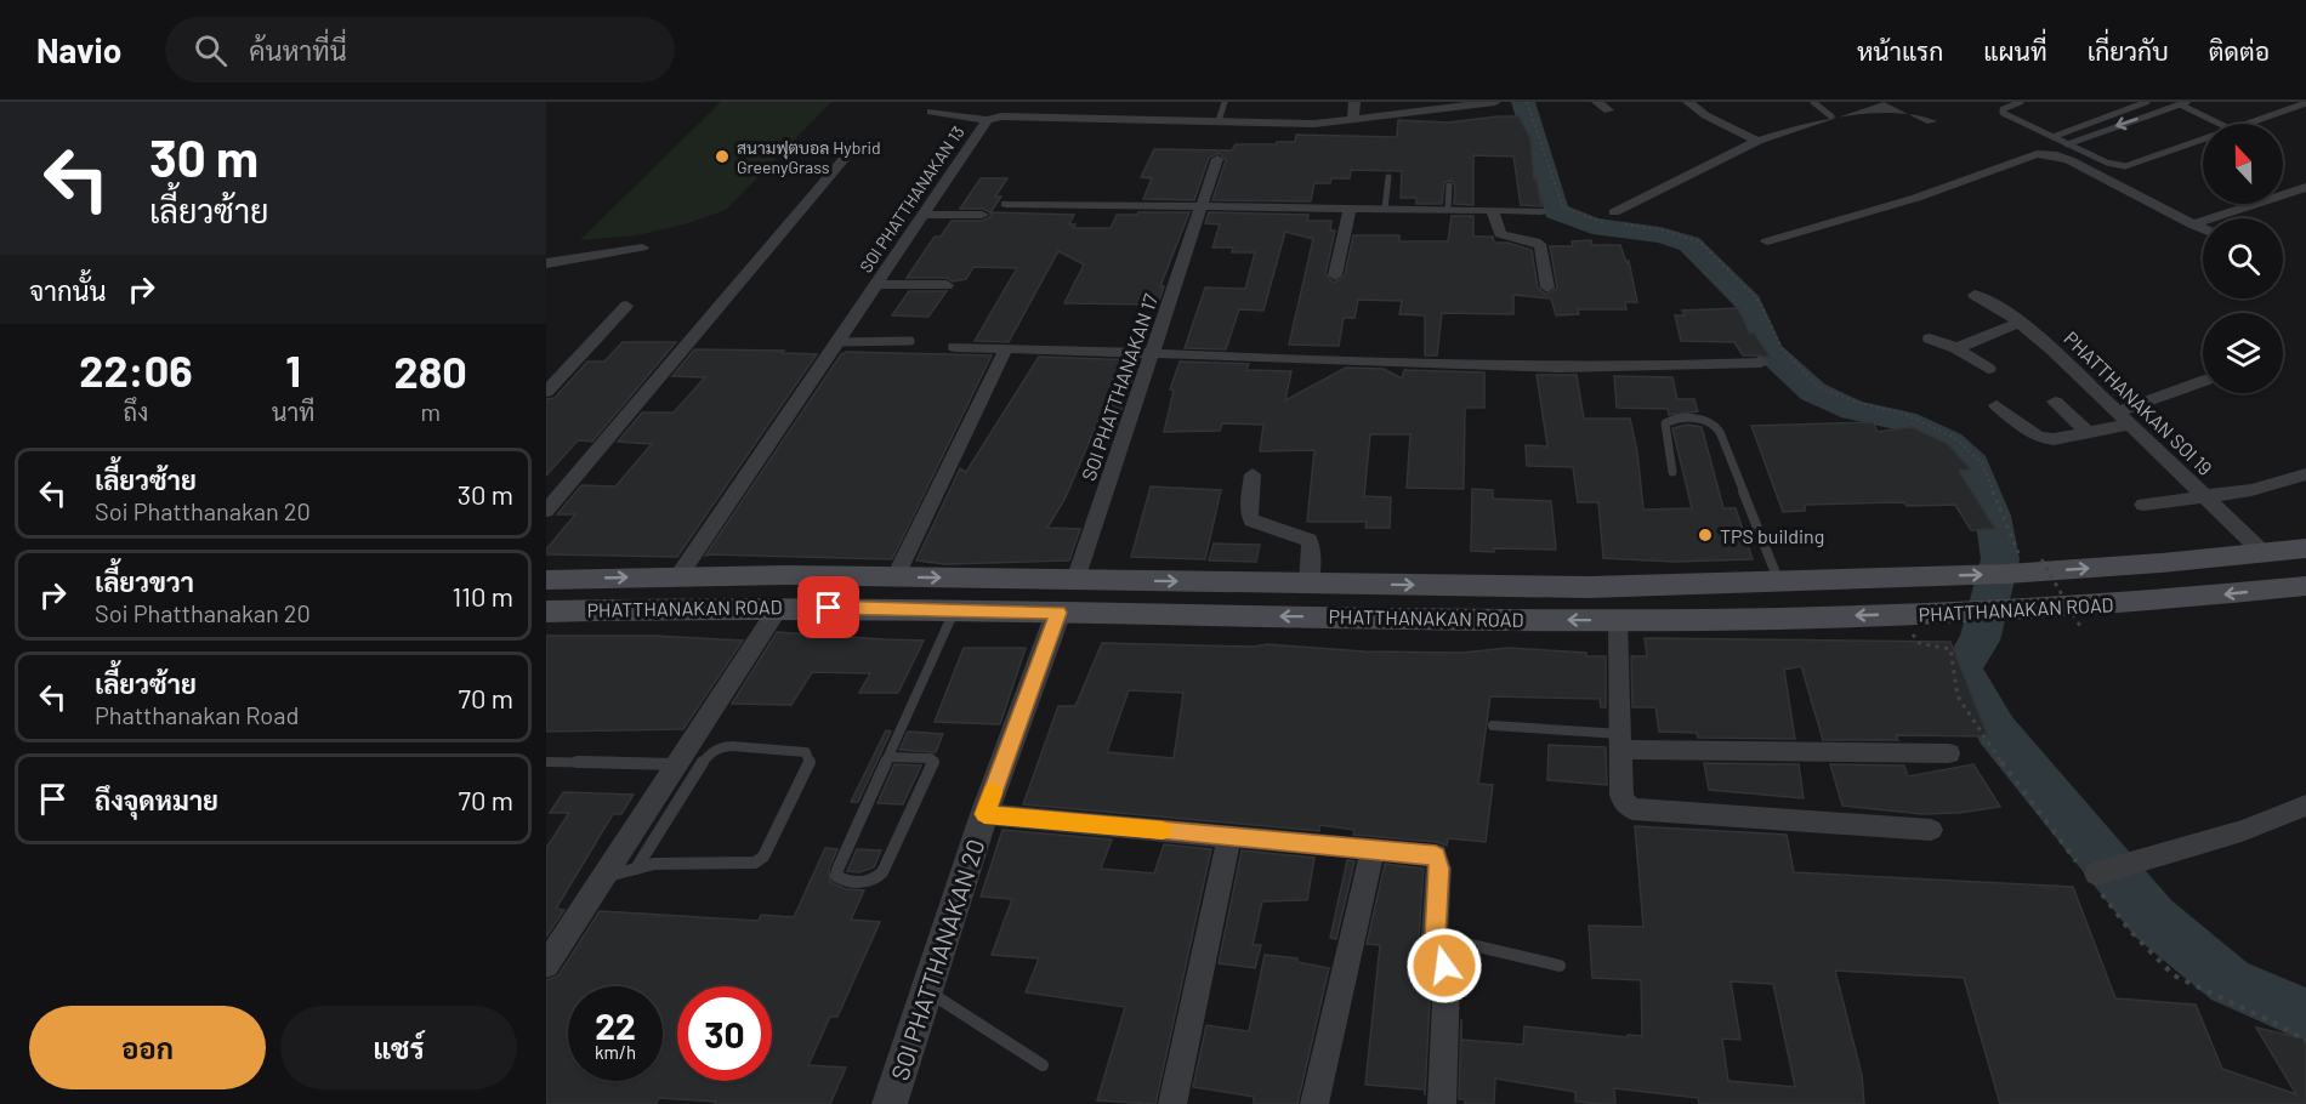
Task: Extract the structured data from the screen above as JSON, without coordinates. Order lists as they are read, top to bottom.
{
  "streets": {
    "main road": ["PHATTHANAKAN ROAD"],
    "street": [
      "SOI PHATTHANAKAN 13",
      "SOI PHATTHANAKAN 17",
      "PHATTHANAKAN SOI 19",
      "SOI PHATTHANAKAN 20"
    ]
  },
  "crossings": [
    ["SOI PHATTHANAKAN 13", "PHATTHANAKAN ROAD"],
    ["SOI PHATTHANAKAN 17", "PHATTHANAKAN ROAD"],
    ["PHATTHANAKAN SOI 19", "PHATTHANAKAN ROAD"],
    ["PHATTHANAKAN ROAD", "SOI PHATTHANAKAN 20"]
  ],
  "places": ["สนามฟุตบอล Hybrid GreenyGrass", "TPS building"],
  "north": "top",
  "page": {
    "header": "Navio",
    "search": "ค้นหาที่นี่",
    "nav": [
      "หน้าแรก",
      "แผนที่",
      "เกี่ยวกับ",
      "ติดต่อ"
    ],
    "turn": ["30 m", "เลี้ยวซ้าย"],
    "then": "จากนั้น",
    "eta": [
      "22:06",
      "ถึง",
      "1",
      "นาที",
      "280",
      "m"
    ],
    "list": [
      {
        "name": "เลี้ยวซ้าย",
        "note": "Soi Phatthanakan 20",
        "value": "30 m"
      },
      {
        "name": "เลี้ยวขวา",
        "note": "Soi Phatthanakan 20",
        "value": "110 m"
      },
      {
        "name": "เลี้ยวซ้าย",
        "note": "Phatthanakan Road",
        "value": "70 m"
      },
      {
        "name": "ถึงจุดหมาย",
        "value": "70 m"
      }
    ],
    "speed": "22 km/h",
    "limit": "30",
    "buttons": ["ออก", "แชร์"]
  }
}
